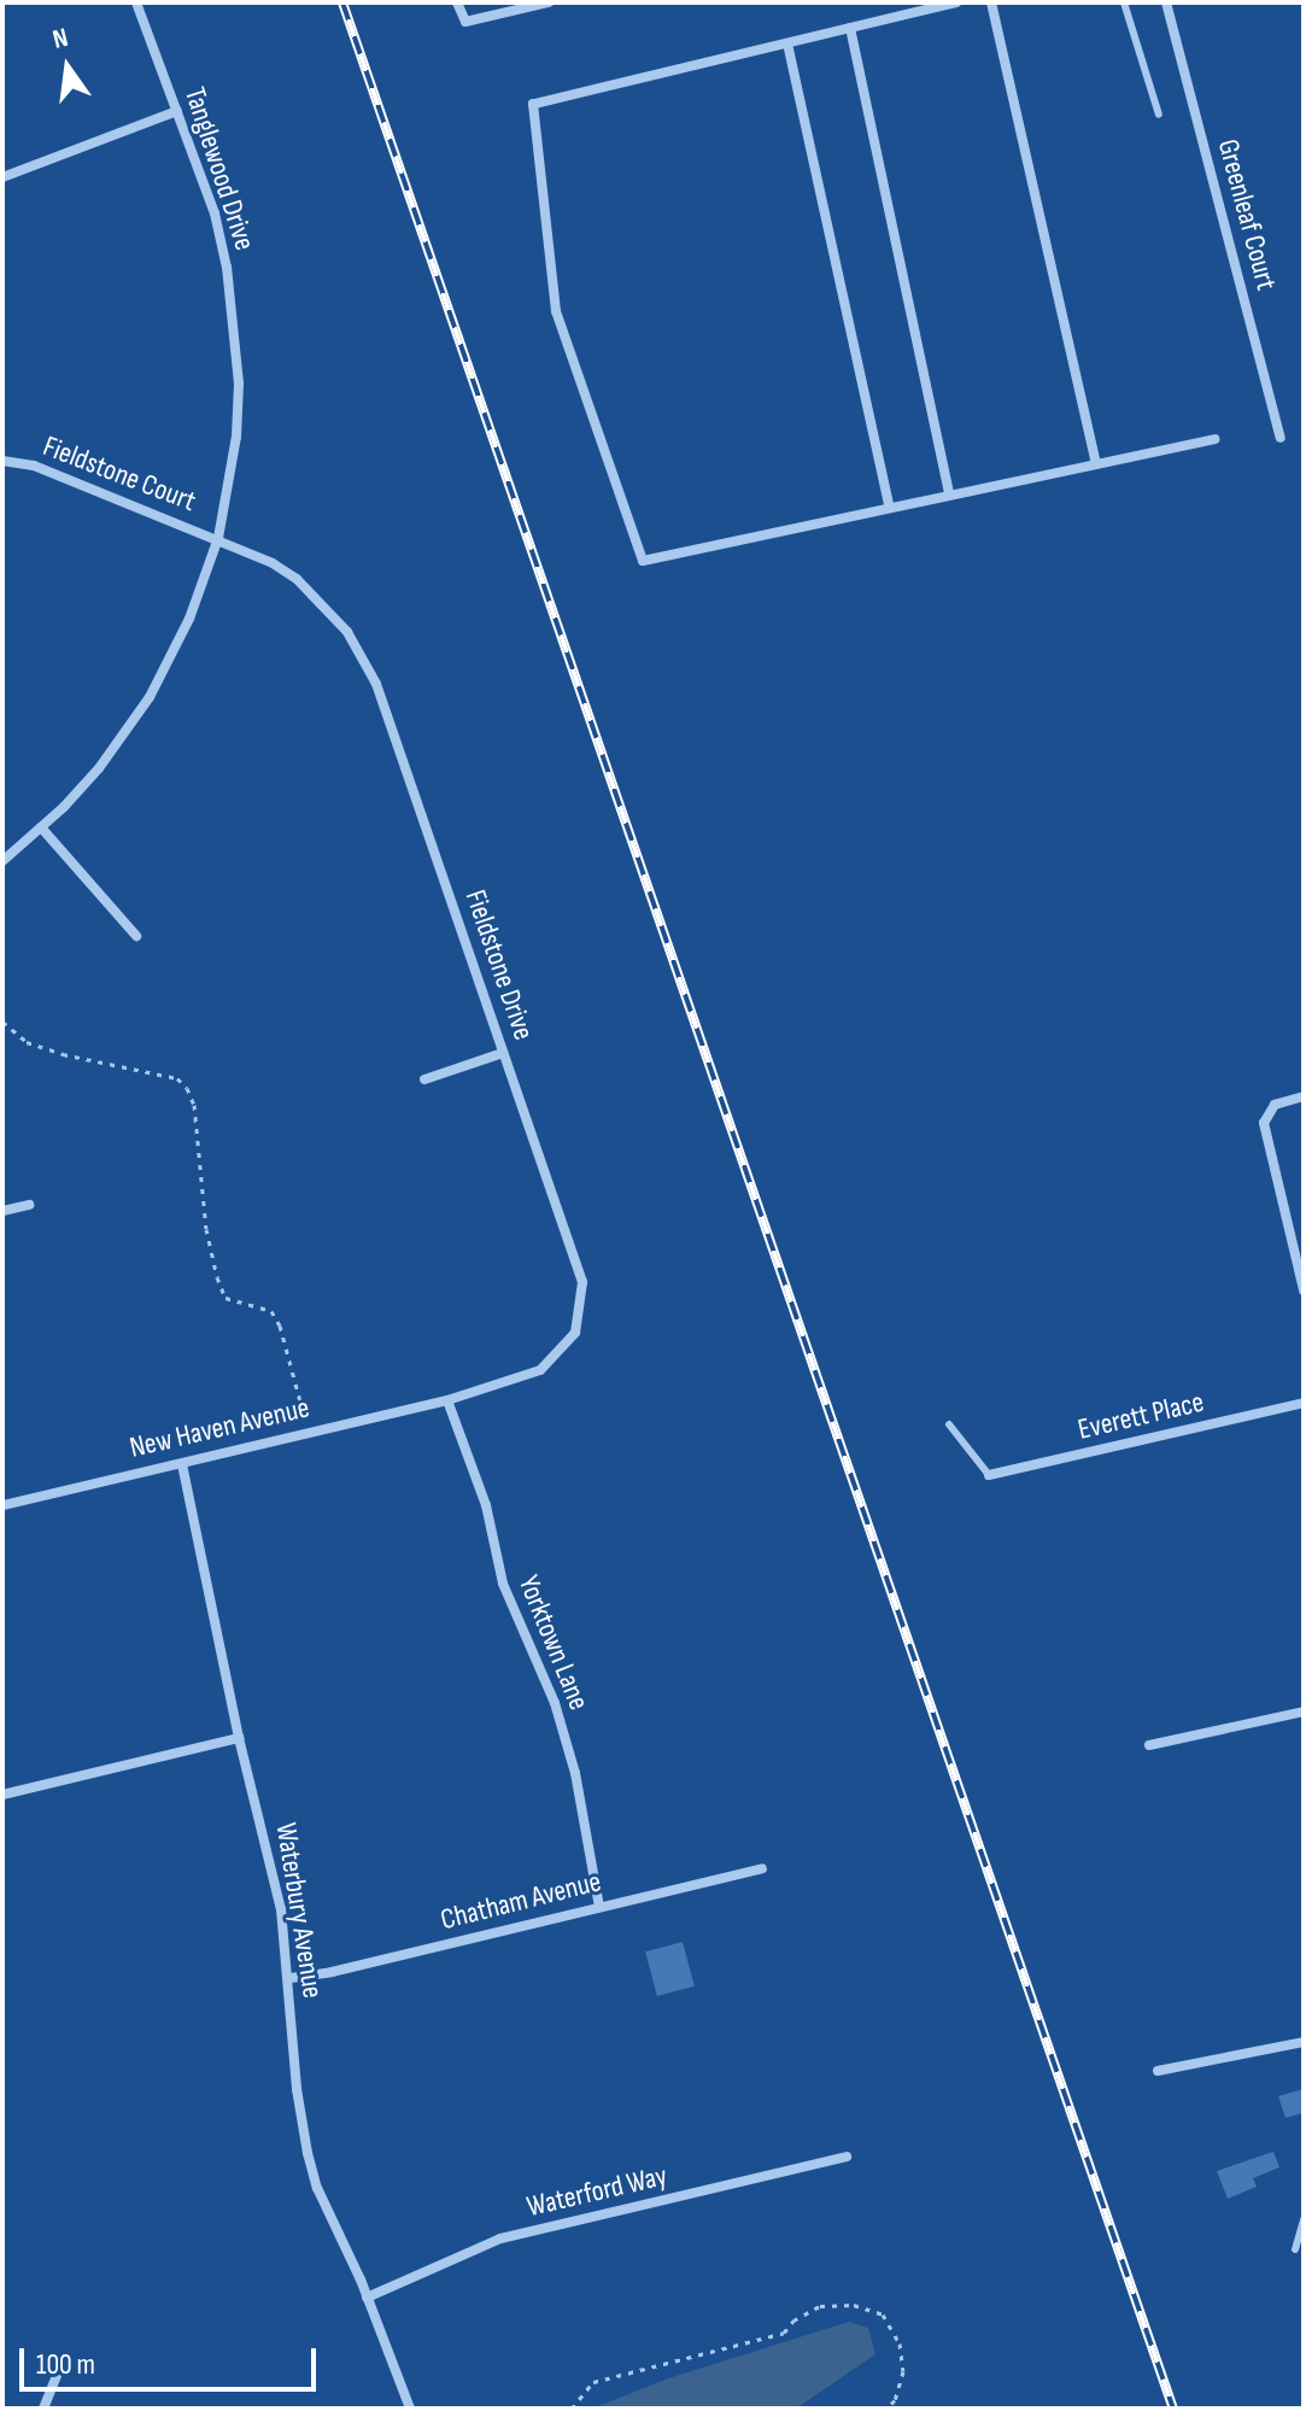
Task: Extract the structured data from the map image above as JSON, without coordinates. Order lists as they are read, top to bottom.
{
  "streets": {
    "street": [
      "Tanglewood Drive",
      "Greenleaf Court",
      "Fieldstone Court",
      "Fieldstone Drive",
      "Everett Place",
      "New Haven Avenue",
      "Yorktown Lane",
      "Chatham Avenue",
      "Waterbury Avenue",
      "Waterford Way"
    ]
  },
  "crossings": [
    ["Tanglewood Drive", "Fieldstone Court"],
    ["Tanglewood Drive", "Fieldstone Drive"],
    ["Fieldstone Court", "Fieldstone Drive"],
    ["Fieldstone Drive", "New Haven Avenue"],
    ["Fieldstone Drive", "Yorktown Lane"],
    ["New Haven Avenue", "Yorktown Lane"],
    ["New Haven Avenue", "Waterbury Avenue"],
    ["Yorktown Lane", "Chatham Avenue"],
    ["Chatham Avenue", "Waterbury Avenue"],
    ["Waterbury Avenue", "Waterford Way"]
  ],
  "scale_bar": "100 m",
  "north": "top"
}
